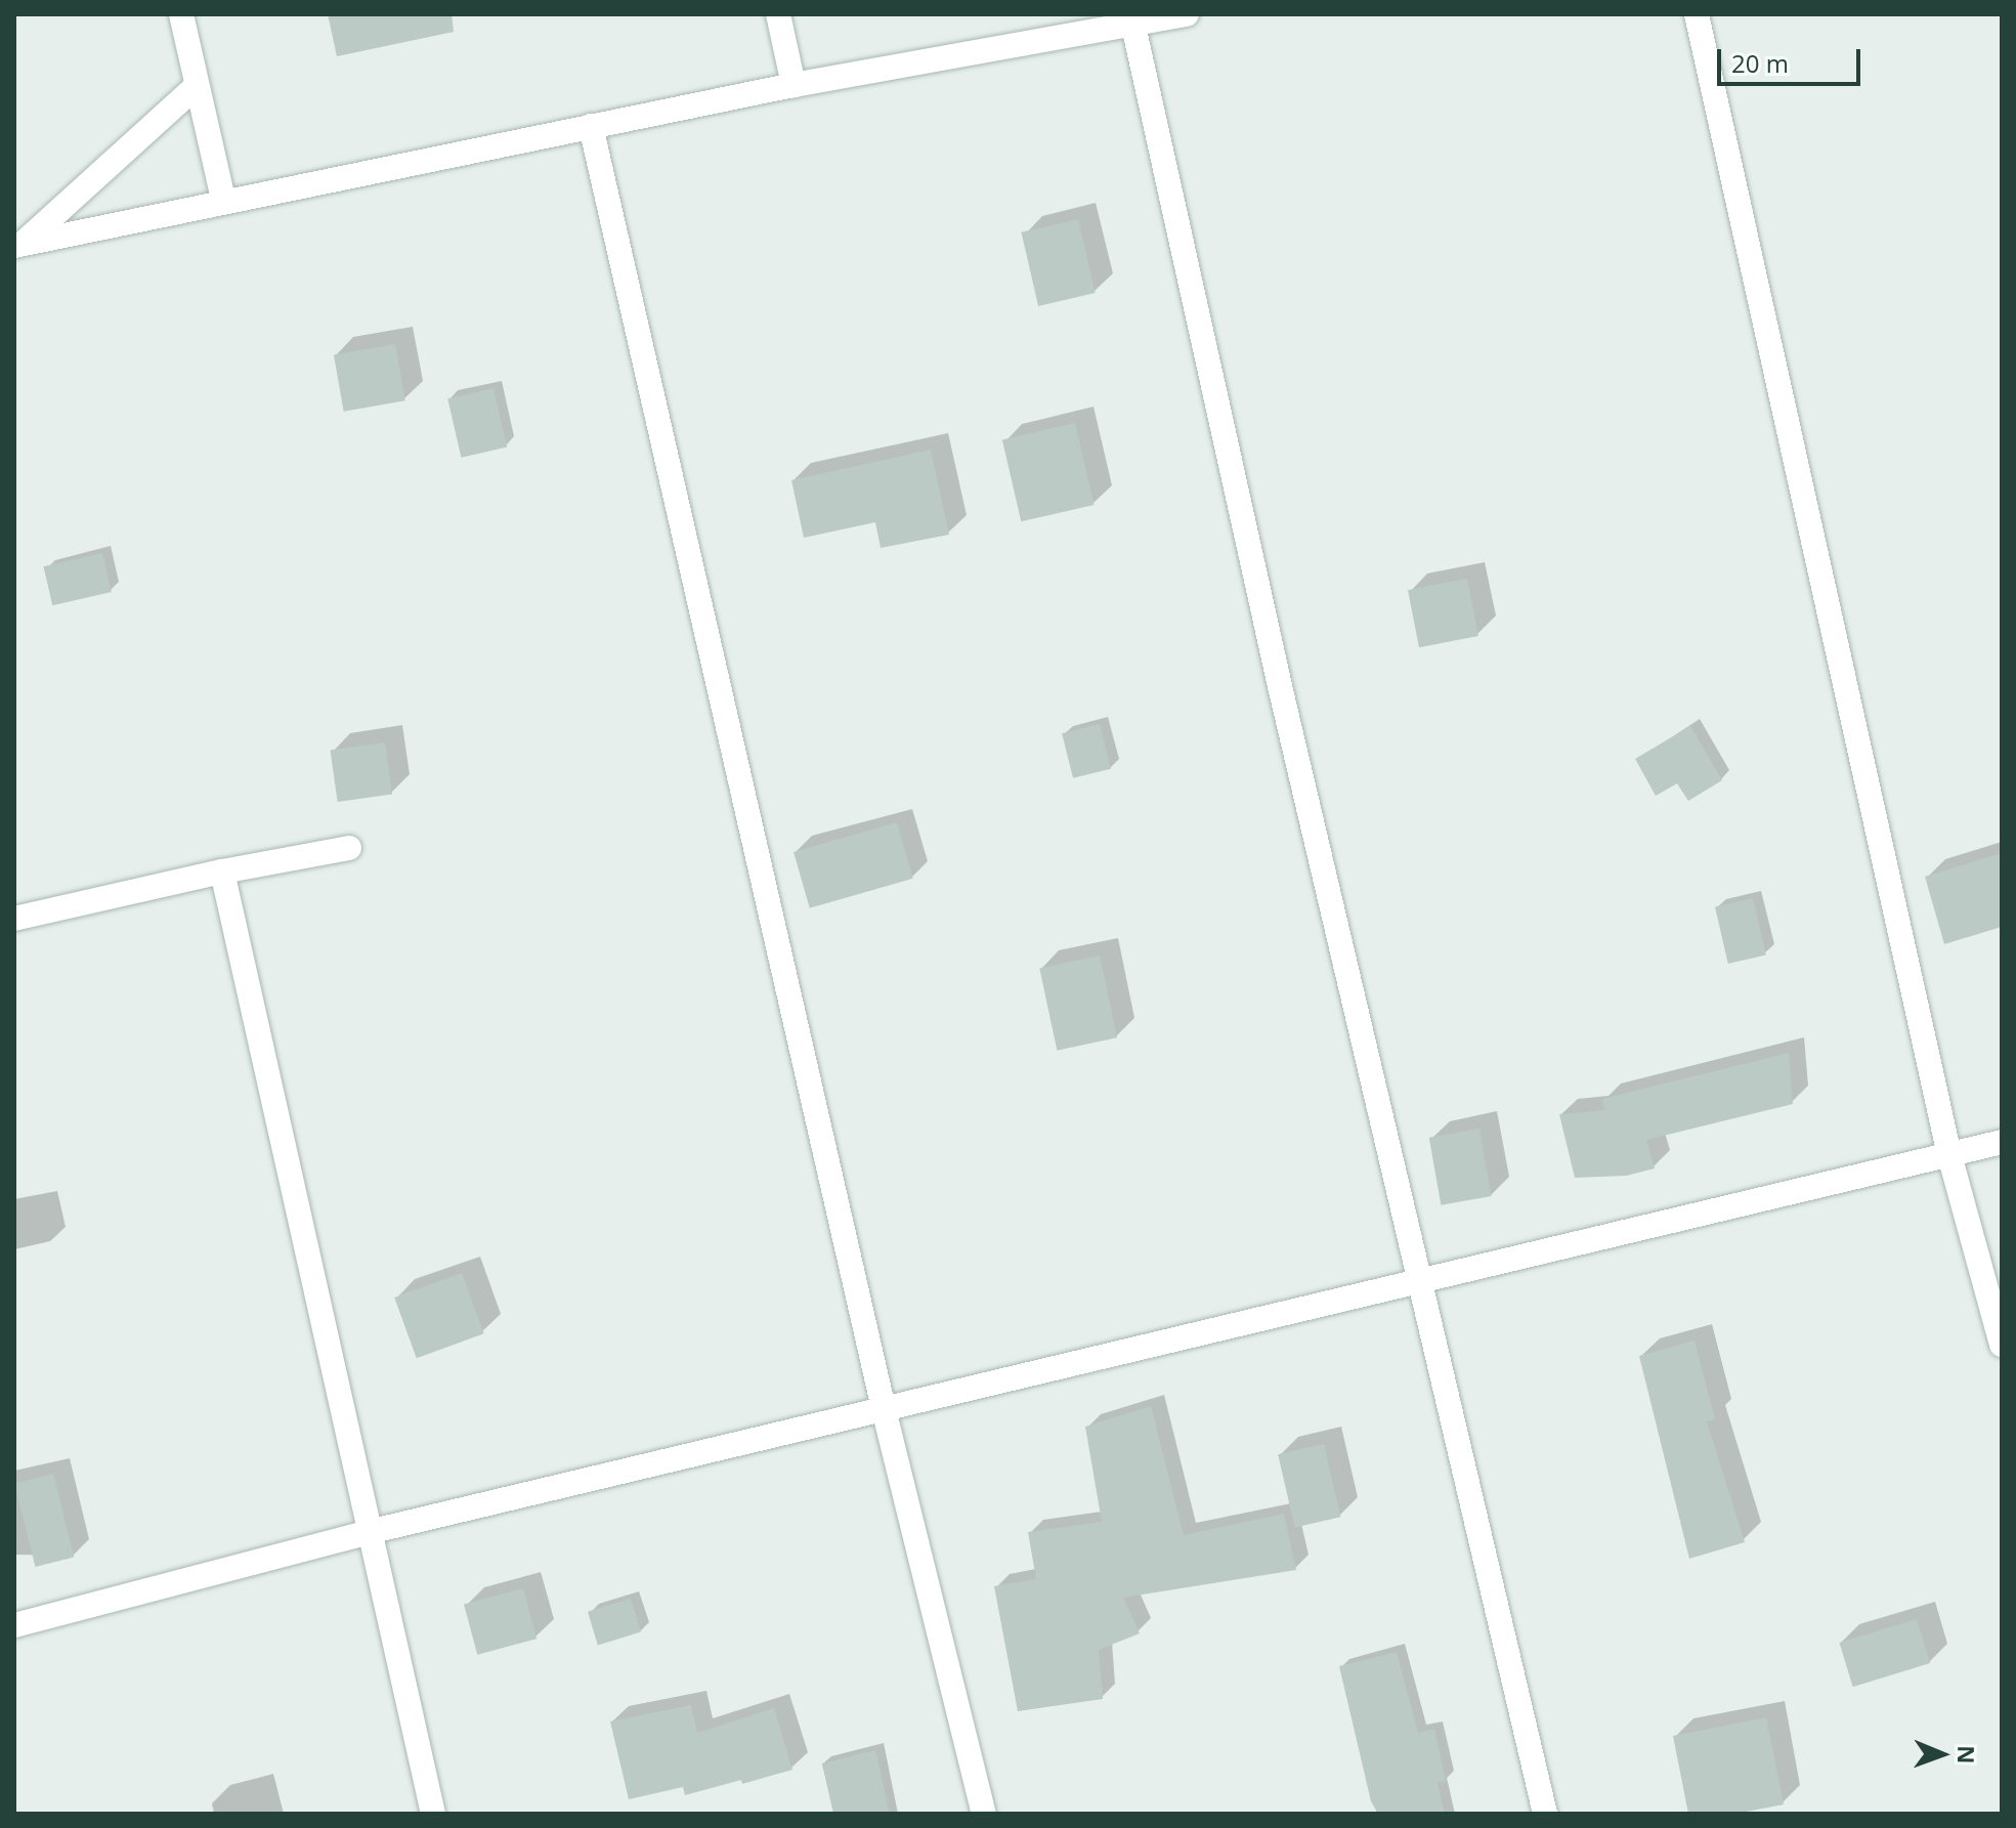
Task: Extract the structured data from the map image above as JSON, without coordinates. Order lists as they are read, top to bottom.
{
  "scale_bar": "20 m",
  "north": "right"
}
